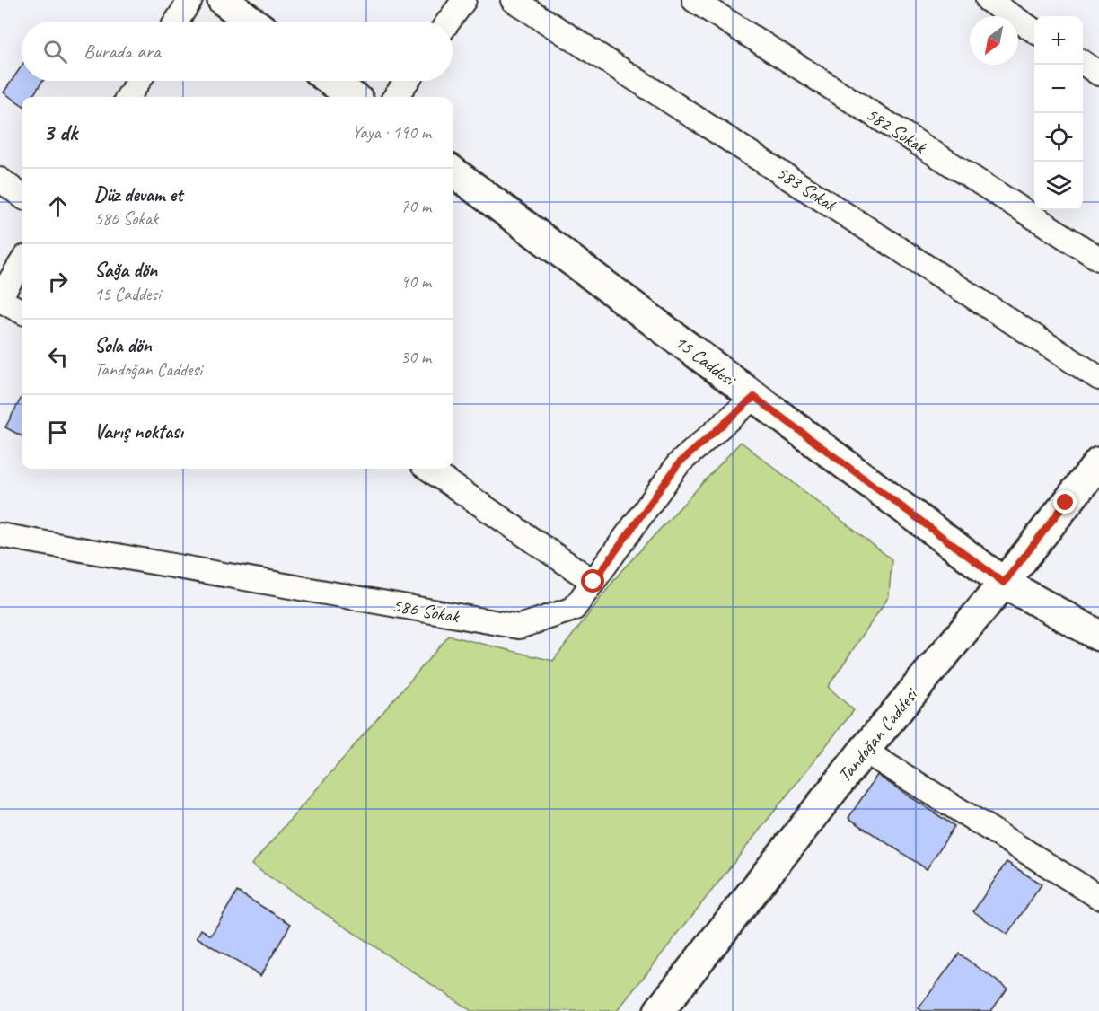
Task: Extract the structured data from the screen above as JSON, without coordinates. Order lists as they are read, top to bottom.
{
  "streets": {
    "street": [
      "582 Sokak",
      "583 Sokak",
      "15 Caddesi",
      "586 Sokak",
      "Tandoğan Caddesi"
    ]
  },
  "crossings": [
    ["15 Caddesi", "586 Sokak"],
    ["15 Caddesi", "Tandoğan Caddesi"]
  ],
  "north": "bottom left",
  "page": {
    "map_buttons": ["+", "−"],
    "search": "Burada ara",
    "heading": ["3 dk", "Yaya · 190 m"],
    "list": [
      ["Düz devam et", "586 Sokak", "70 m"],
      ["Sağa dön", "15 Caddesi", "90 m"],
      ["Sola dön", "Tandoğan Caddesi", "30 m"],
      "Varış noktası"
    ]
  }
}
